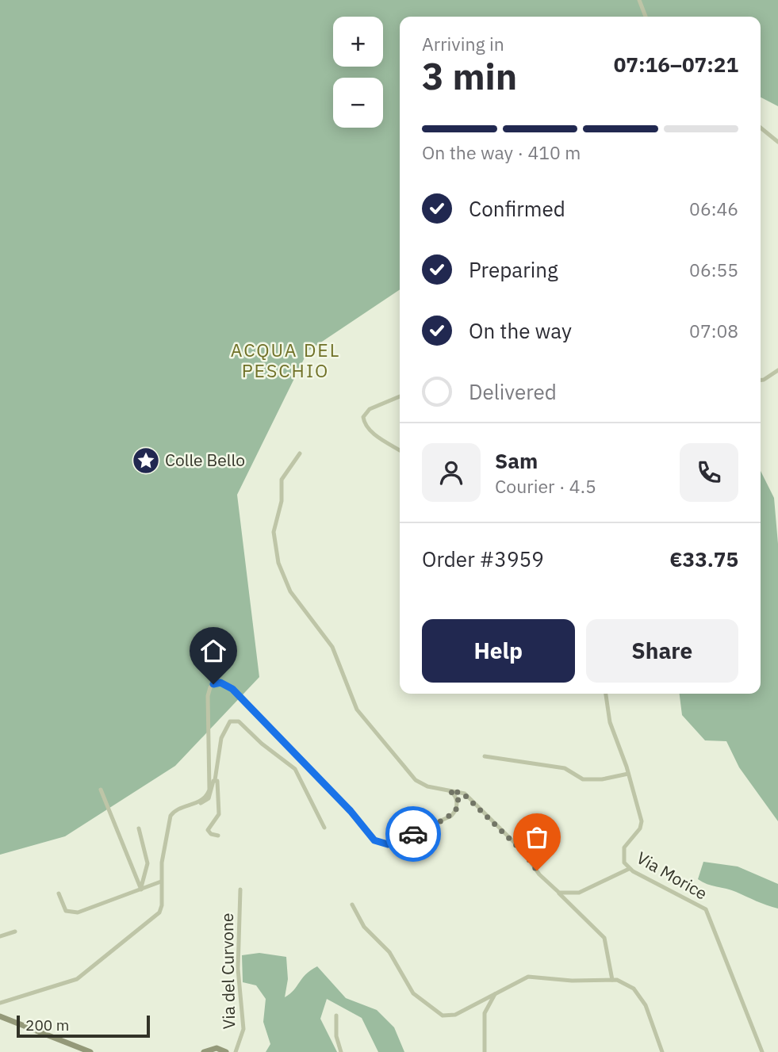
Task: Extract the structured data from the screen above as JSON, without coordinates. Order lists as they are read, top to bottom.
{
  "streets": {
    "street": ["Via Morice", "Via del Curvone"]
  },
  "districts": ["ACQUA DEL PESCHIO"],
  "places": {
    "place": ["Colle Bello"]
  },
  "scale_bar": "200 m",
  "page": {
    "map_buttons": ["+", "−"],
    "heading": ["3 min", "Arriving in", "07:16–07:21"],
    "panel": [
      "Sam",
      "Courier · 4.5",
      "Order #3959",
      "€33.75"
    ],
    "bar": "On the way · 410 m",
    "list": [
      ["Confirmed", "06:46"],
      ["Preparing", "06:55"],
      ["On the way", "07:08"],
      "Delivered"
    ],
    "buttons": ["Help", "Share"],
    "scale": "200 m"
  }
}
